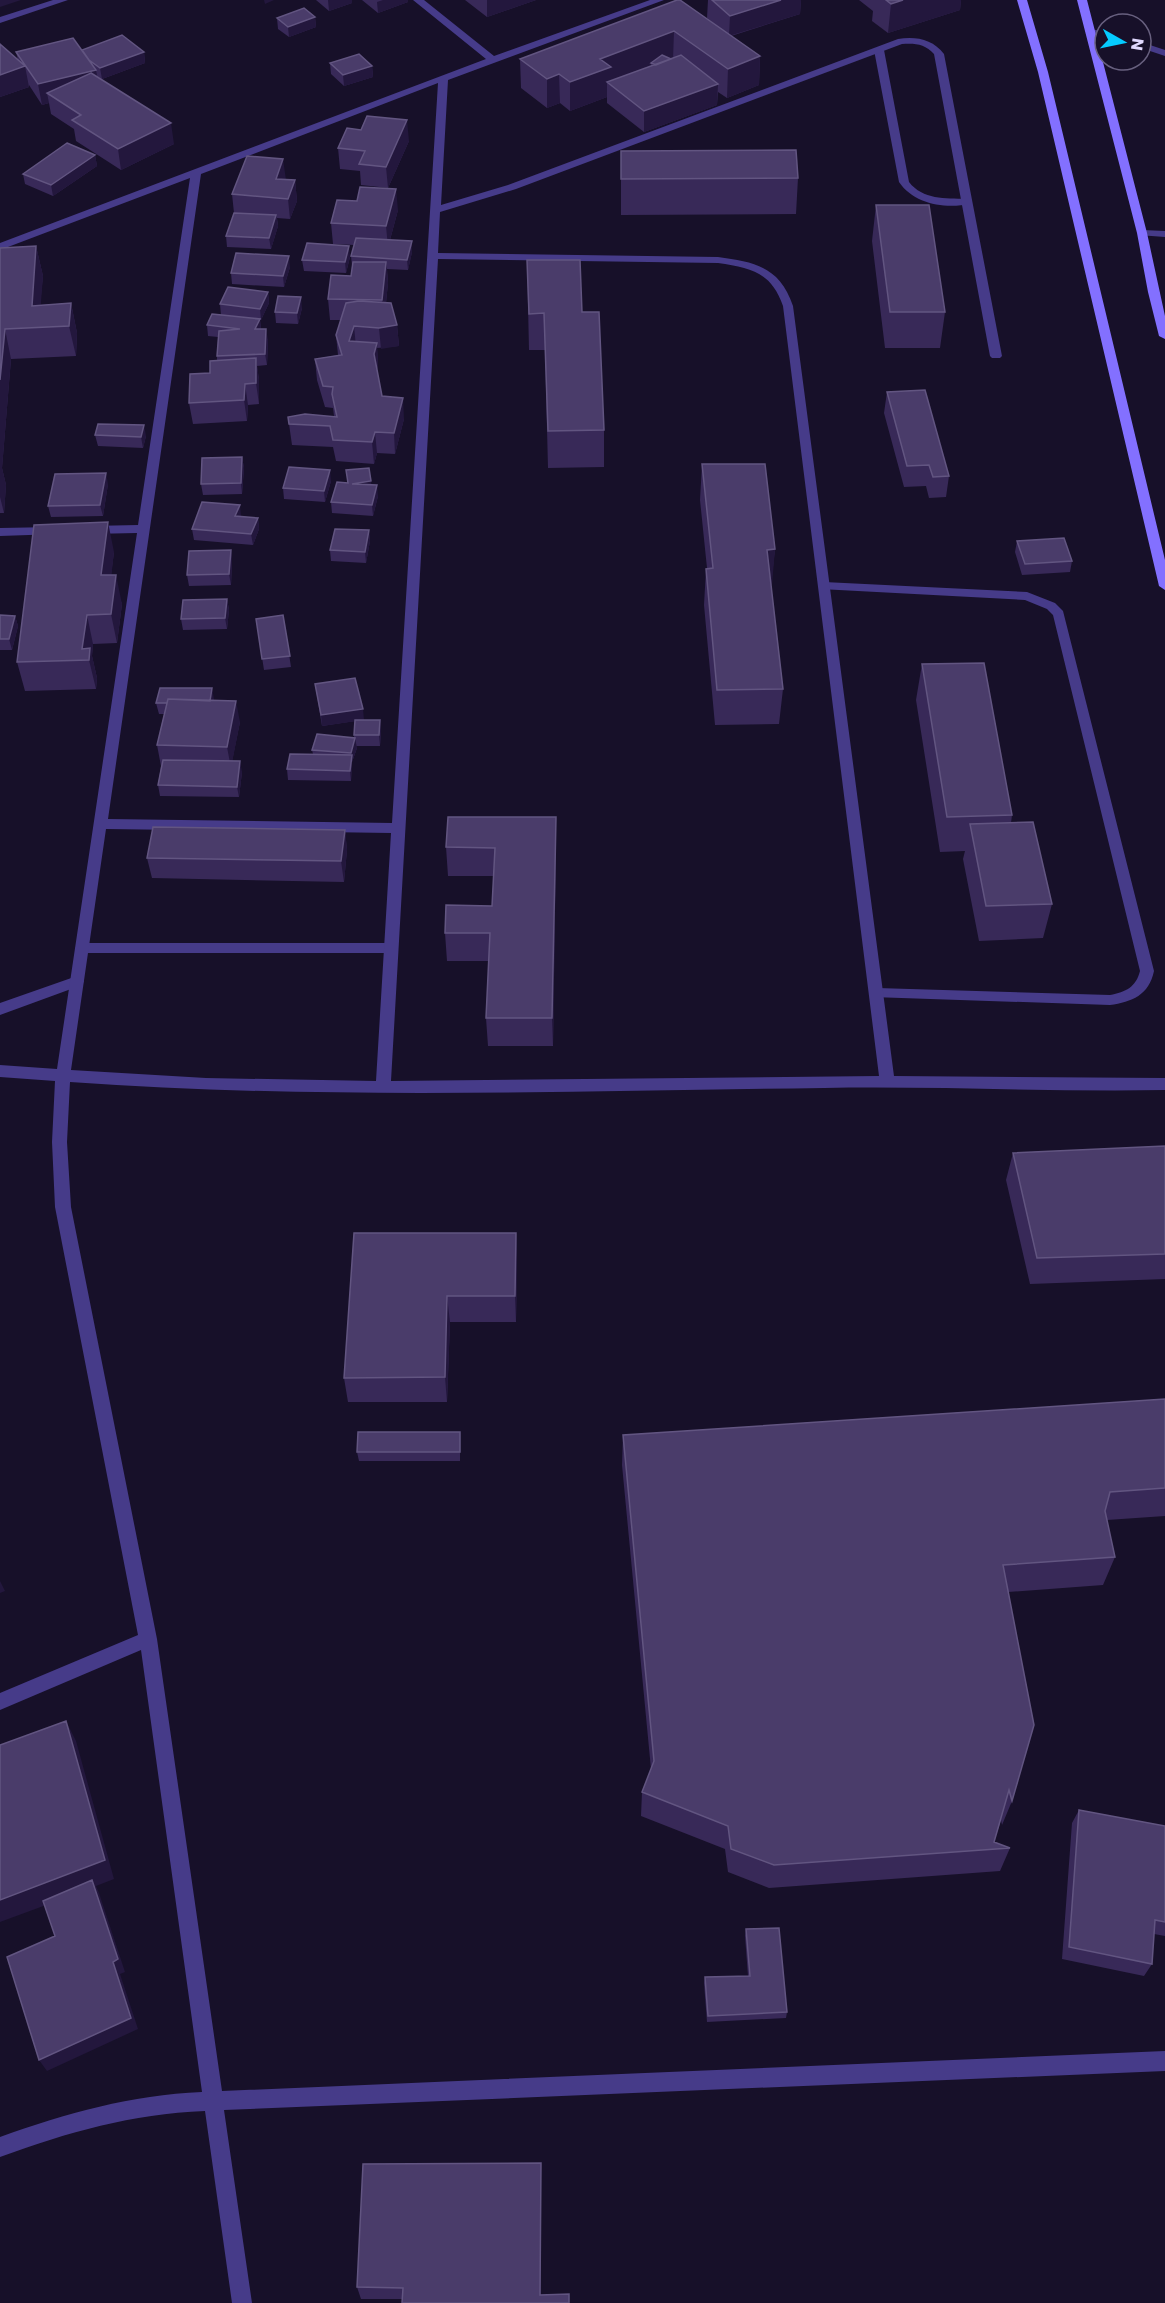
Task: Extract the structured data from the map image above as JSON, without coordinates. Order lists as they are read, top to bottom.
{
  "north": "right"
}
